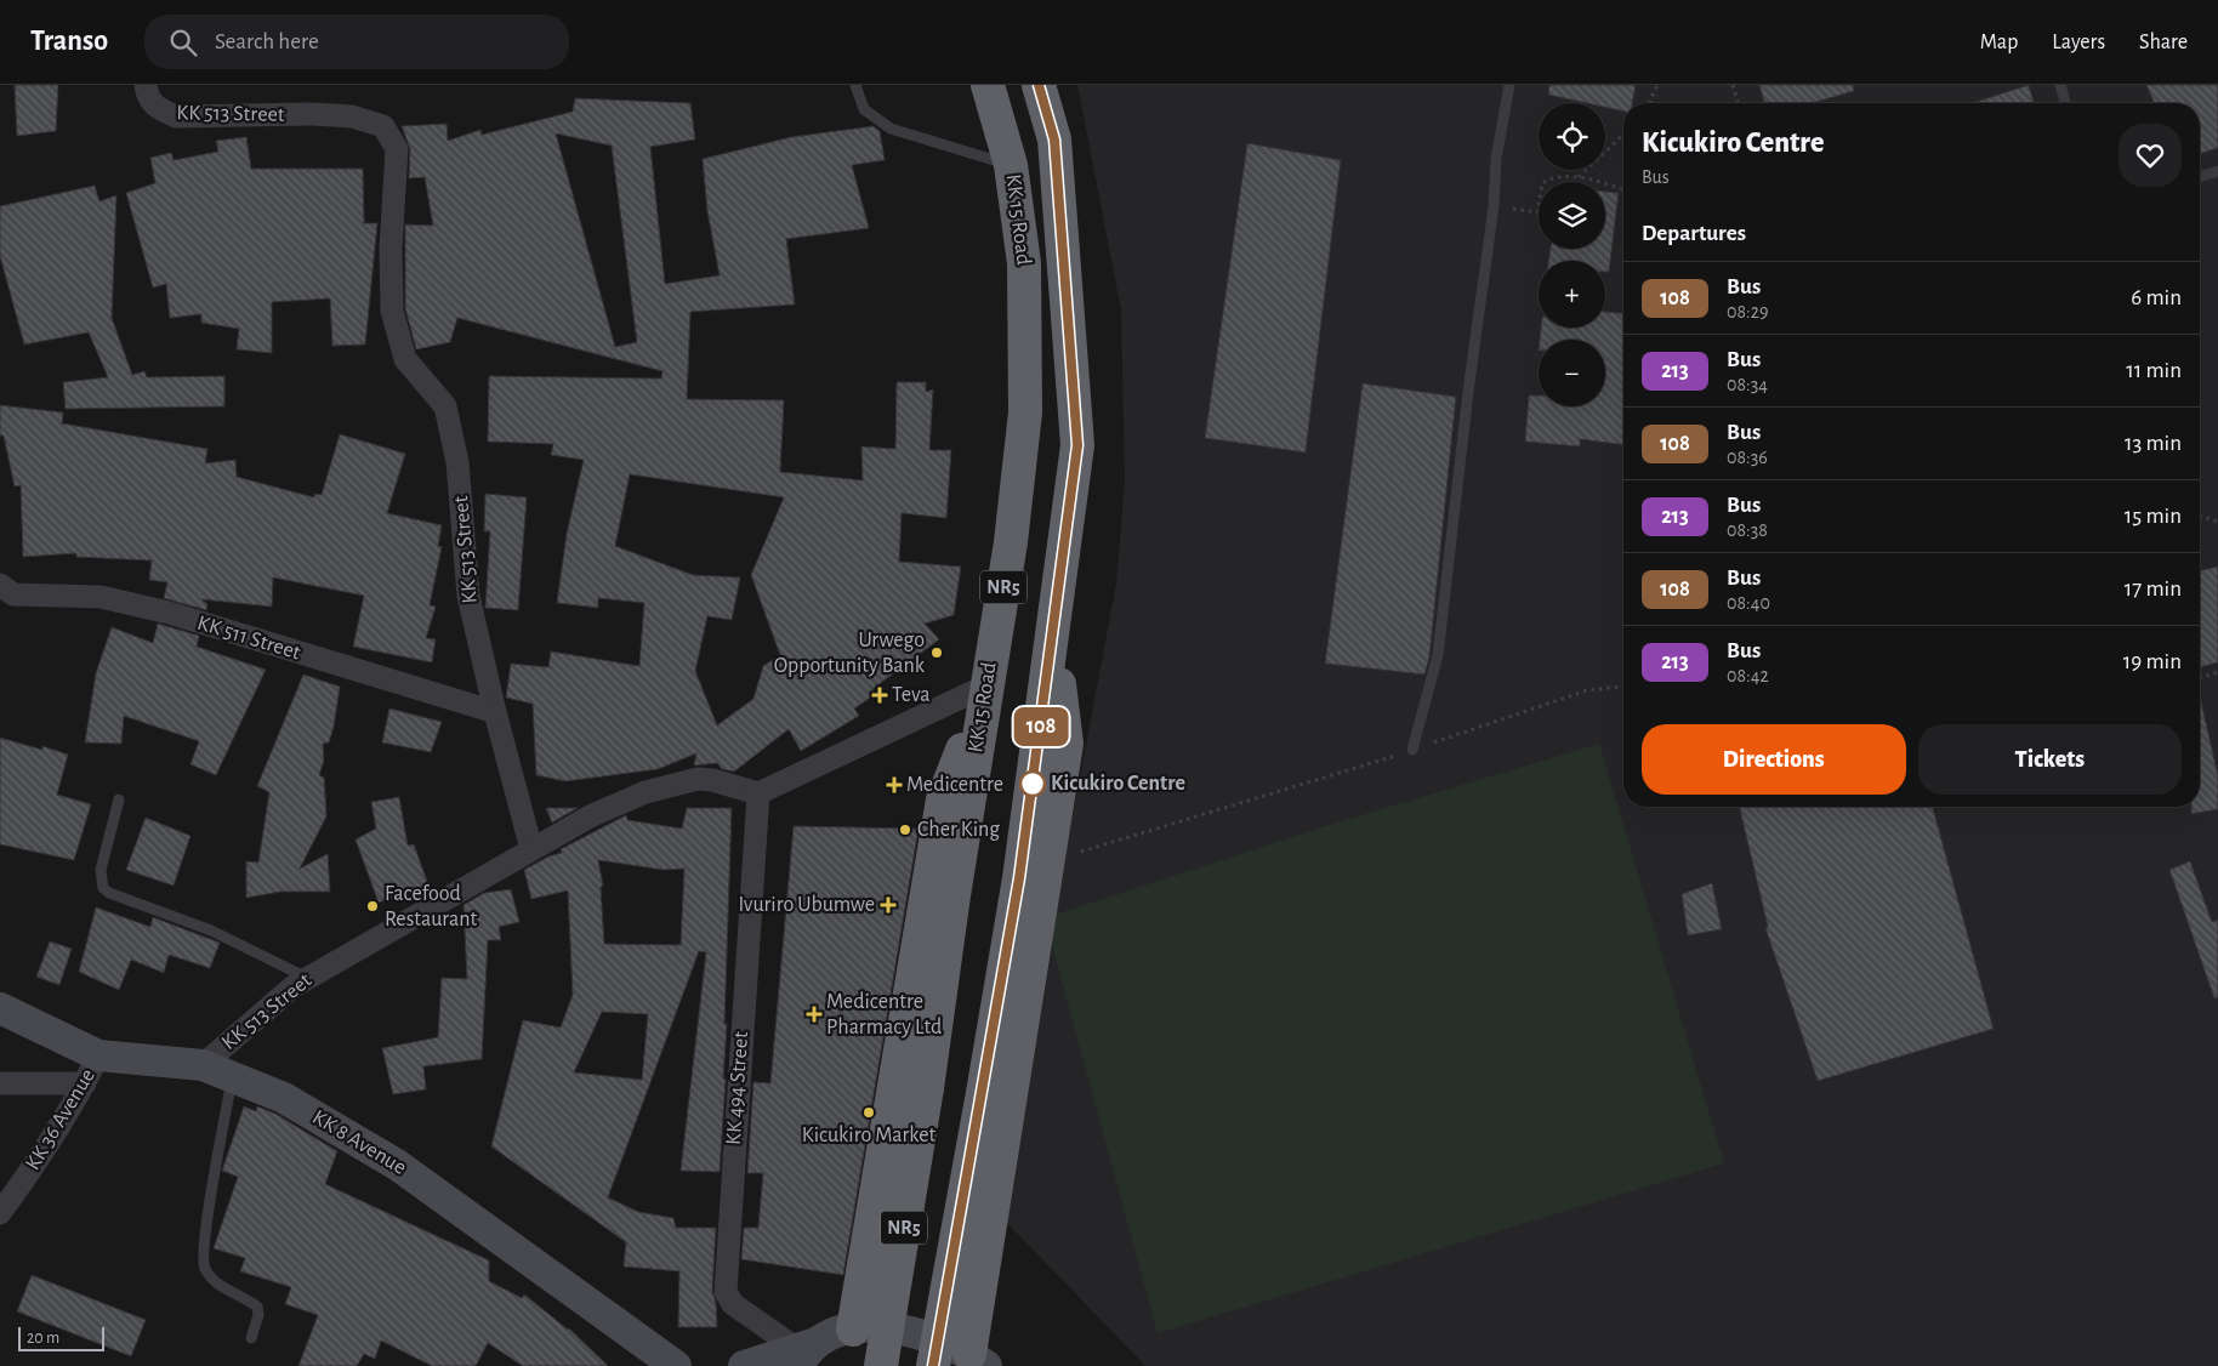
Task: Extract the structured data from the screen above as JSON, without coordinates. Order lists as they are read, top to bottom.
{
  "streets": {
    "highway": ["KK 15 Road", "NR5"],
    "main road": ["KK 8 Avenue"],
    "street": [
      "KK 513 Street",
      "KK 511 Street",
      "KK 494 Street",
      "KK 36 Avenue"
    ]
  },
  "crossings": [
    ["KK 513 Street", "KK 511 Street"],
    ["KK 513 Street", "KK 8 Avenue"],
    ["KK 36 Avenue", "KK 8 Avenue"]
  ],
  "places": {
    "other": [
      "Urwego Opportunity Bank",
      "Kicukiro Centre",
      "Cher King",
      "Facefood Restaurant",
      "Kicukiro Market"
    ],
    "health": [
      "Teva",
      "Medicentre",
      "Ivuriro Ubumwe",
      "Medicentre Pharmacy Ltd"
    ]
  },
  "lines": ["bus line 108"],
  "scale_bar": "20 m",
  "page": {
    "header": "Transo",
    "search": "Search here",
    "nav": ["Map", "Layers", "Share"],
    "on_map": "108",
    "map_buttons": ["+", "−"],
    "heading": [
      ["Kicukiro Centre", "Bus"],
      "Departures"
    ],
    "list": [
      {
        "mark": "108",
        "name": "Bus",
        "note": "08:29",
        "value": "6 min"
      },
      {
        "mark": "213",
        "name": "Bus",
        "note": "08:34",
        "value": "11 min"
      },
      {
        "mark": "108",
        "name": "Bus",
        "note": "08:36",
        "value": "13 min"
      },
      {
        "mark": "213",
        "name": "Bus",
        "note": "08:38",
        "value": "15 min"
      },
      {
        "mark": "108",
        "name": "Bus",
        "note": "08:40",
        "value": "17 min"
      },
      {
        "mark": "213",
        "name": "Bus",
        "note": "08:42",
        "value": "19 min"
      }
    ],
    "buttons": ["Directions", "Tickets"],
    "scale": "20 m"
  }
}
